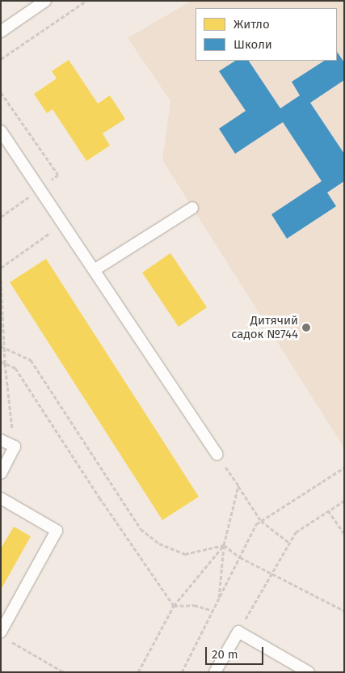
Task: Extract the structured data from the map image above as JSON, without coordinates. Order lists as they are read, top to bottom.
{
  "places": ["Дитячий садок №744"],
  "legend": ["Житло", "Школи"],
  "scale_bar": "20 m"
}
